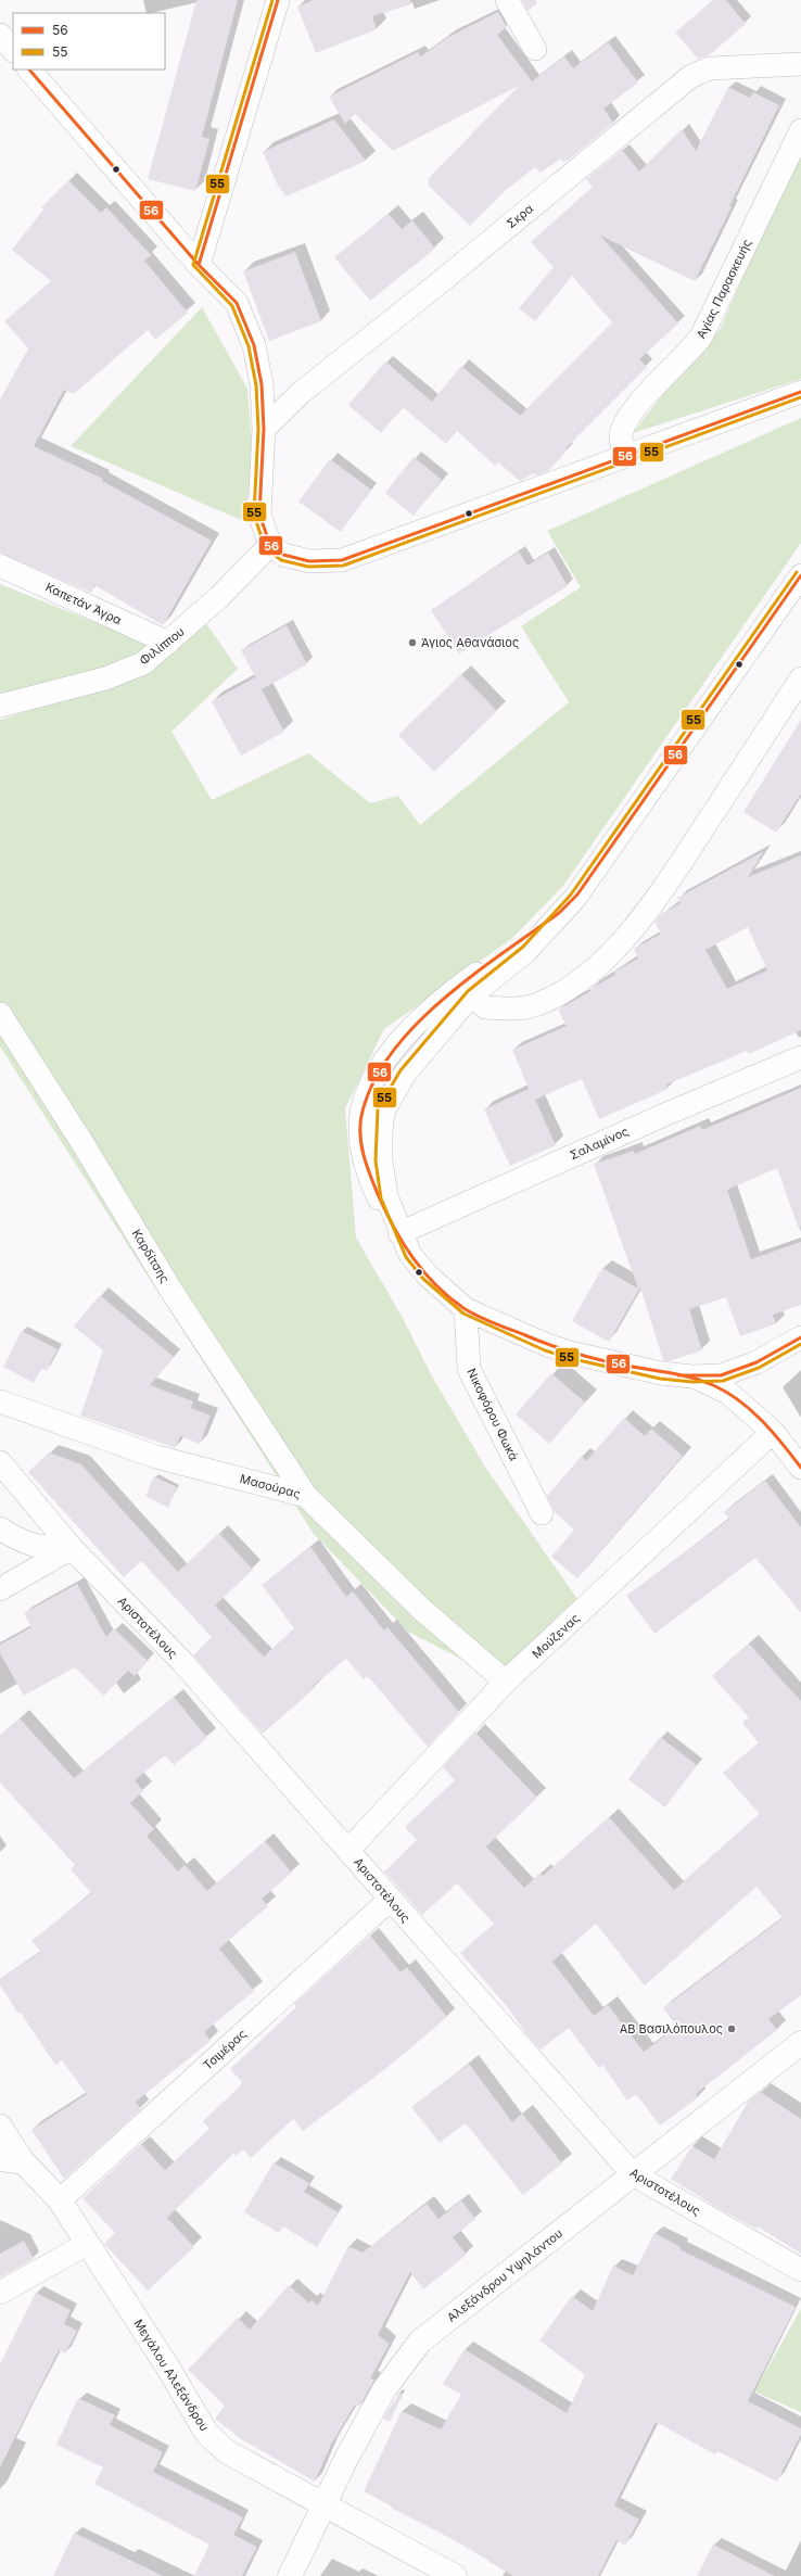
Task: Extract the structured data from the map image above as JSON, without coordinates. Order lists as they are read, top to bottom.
{
  "streets": {
    "street": [
      "Σκρα",
      "Αγίας Παρασκευής",
      "Καπετάν Άγρα",
      "Φιλίππου",
      "Σαλαμίνος",
      "Καρδίτσης",
      "Νικοφόρου Φωκά",
      "Μασούρας",
      "Αριστοτέλους",
      "Μούζενας",
      "Τσιμέρας",
      "Αλεξάνδρου Υψηλάντου",
      "Μεγάλου Αλεξάνδρου"
    ]
  },
  "crossings": [
    ["Καπετάν Άγρα", "Φιλίππου"],
    ["Καρδίτσης", "Μασούρας"],
    ["Μασούρας", "Μούζενας"],
    ["Αριστοτέλους", "Μούζενας"],
    ["Αριστοτέλους", "Τσιμέρας"],
    ["Αριστοτέλους", "Αλεξάνδρου Υψηλάντου"],
    ["Τσιμέρας", "Μεγάλου Αλεξάνδρου"],
    ["Αλεξάνδρου Υψηλάντου", "Μεγάλου Αλεξάνδρου"]
  ],
  "places": ["Άγιος Αθανάσιος", "ΑΒ Βασιλόπουλος"],
  "lines": ["transit line 56", "transit line 55"],
  "legend": ["56", "55"]
}
